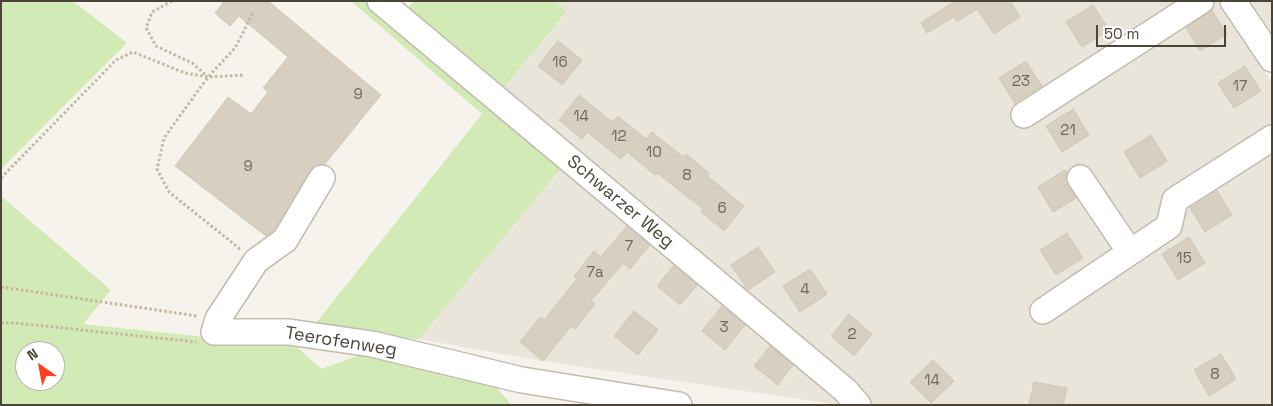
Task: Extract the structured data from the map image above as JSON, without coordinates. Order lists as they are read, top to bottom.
{
  "streets": {
    "street": ["Schwarzer Weg", "Teerofenweg"]
  },
  "house_numbers": [
    "16",
    "23",
    "17",
    "9",
    "14",
    "21",
    "12",
    "10",
    "9",
    "8",
    "6",
    "7",
    "15",
    "7a",
    "4",
    "3",
    "2",
    "8",
    "14"
  ],
  "scale_bar": "50 m",
  "north": "top left"
}
